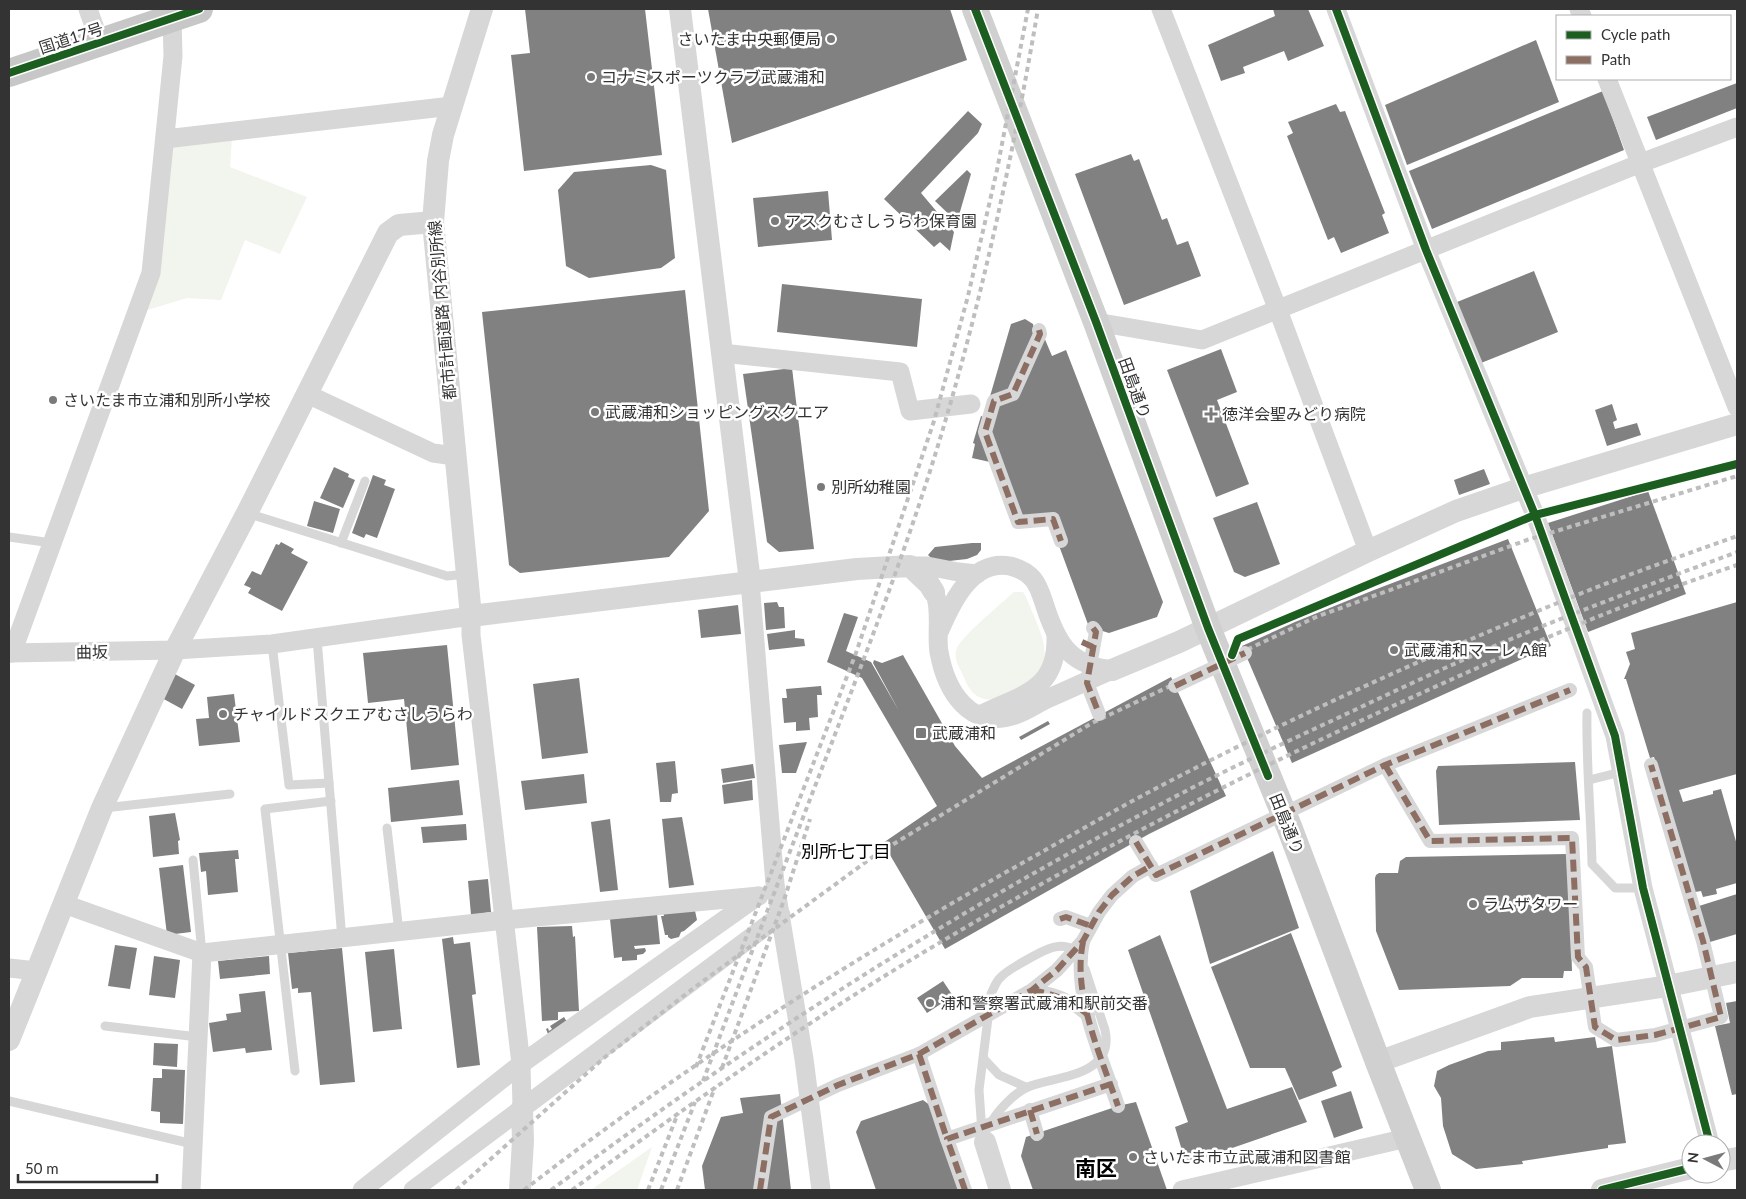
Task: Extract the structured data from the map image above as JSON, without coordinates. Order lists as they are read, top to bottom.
{
  "streets": {
    "highway": ["国道17号"],
    "main road": ["田島通り"],
    "street": ["都市計画道路 内谷別所線", "曲坂"]
  },
  "crossings": [
    ["都市計画道路 内谷別所線", "曲坂"]
  ],
  "districts": ["別所七丁目", "南区"],
  "places": {
    "other": [
      "さいたま中央郵便局",
      "コナミスポーツクラブ武蔵浦和",
      "アスクむさしうらわ保育園",
      "さいたま市立浦和別所小学校",
      "武蔵浦和ショッピングスクエア",
      "別所幼稚園",
      "武蔵浦和マーレ A館",
      "チャイルドスクエアむさしうらわ",
      "ラムザタワー",
      "浦和警察署武蔵浦和駅前交番",
      "さいたま市立武蔵浦和図書館"
    ],
    "health": ["徳洋会聖みどり病院"],
    "transit": ["武蔵浦和"]
  },
  "legend": ["Cycle path", "Path"],
  "scale_bar": "50 m",
  "north": "left"
}
